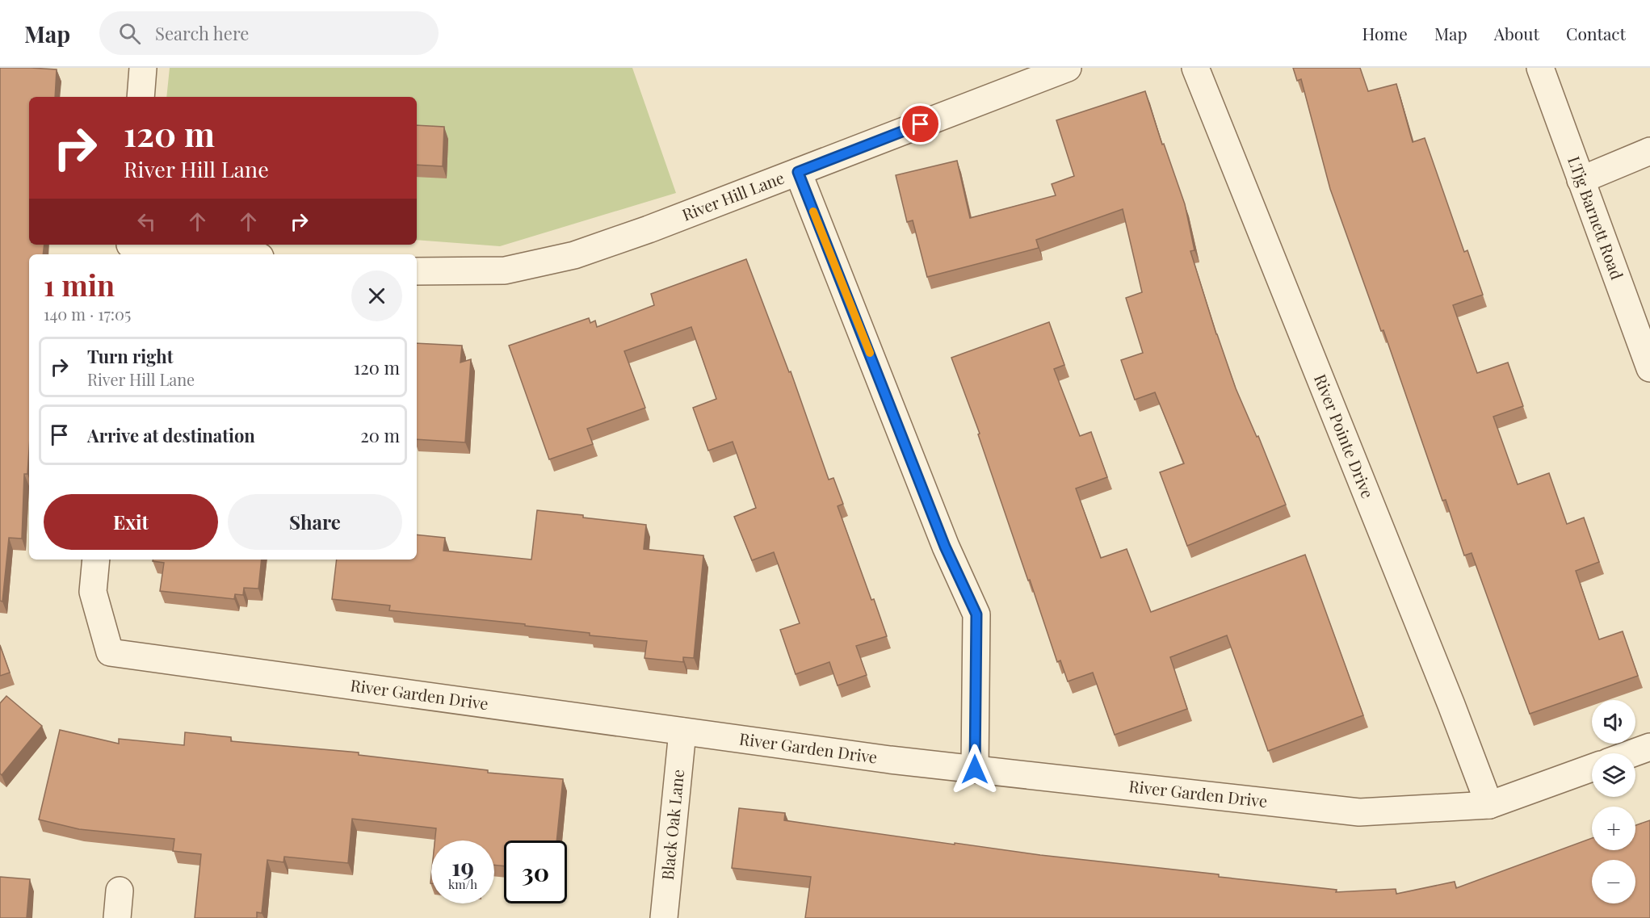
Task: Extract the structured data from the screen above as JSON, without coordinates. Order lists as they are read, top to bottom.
{
  "streets": {
    "street": [
      "River Hill Lane",
      "LTjg Barnett Road",
      "River Pointe Drive",
      "River Garden Drive",
      "Black Oak Lane"
    ]
  },
  "crossings": [
    ["River Pointe Drive", "River Garden Drive"],
    ["River Garden Drive", "Black Oak Lane"]
  ],
  "page": {
    "header": "Map",
    "search": "Search here",
    "nav": [
      "Home",
      "Map",
      "About",
      "Contact"
    ],
    "turn": ["120 m", "River Hill Lane"],
    "heading": ["1 min", "140 m · 17:05"],
    "list": [
      {
        "name": "Turn right",
        "note": "River Hill Lane",
        "value": "120 m"
      },
      {
        "name": "Arrive at destination",
        "value": "20 m"
      }
    ],
    "buttons": ["Exit", "Share"],
    "map_buttons": ["+", "−"],
    "speed": "19 km/h",
    "limit": "30"
  }
}
